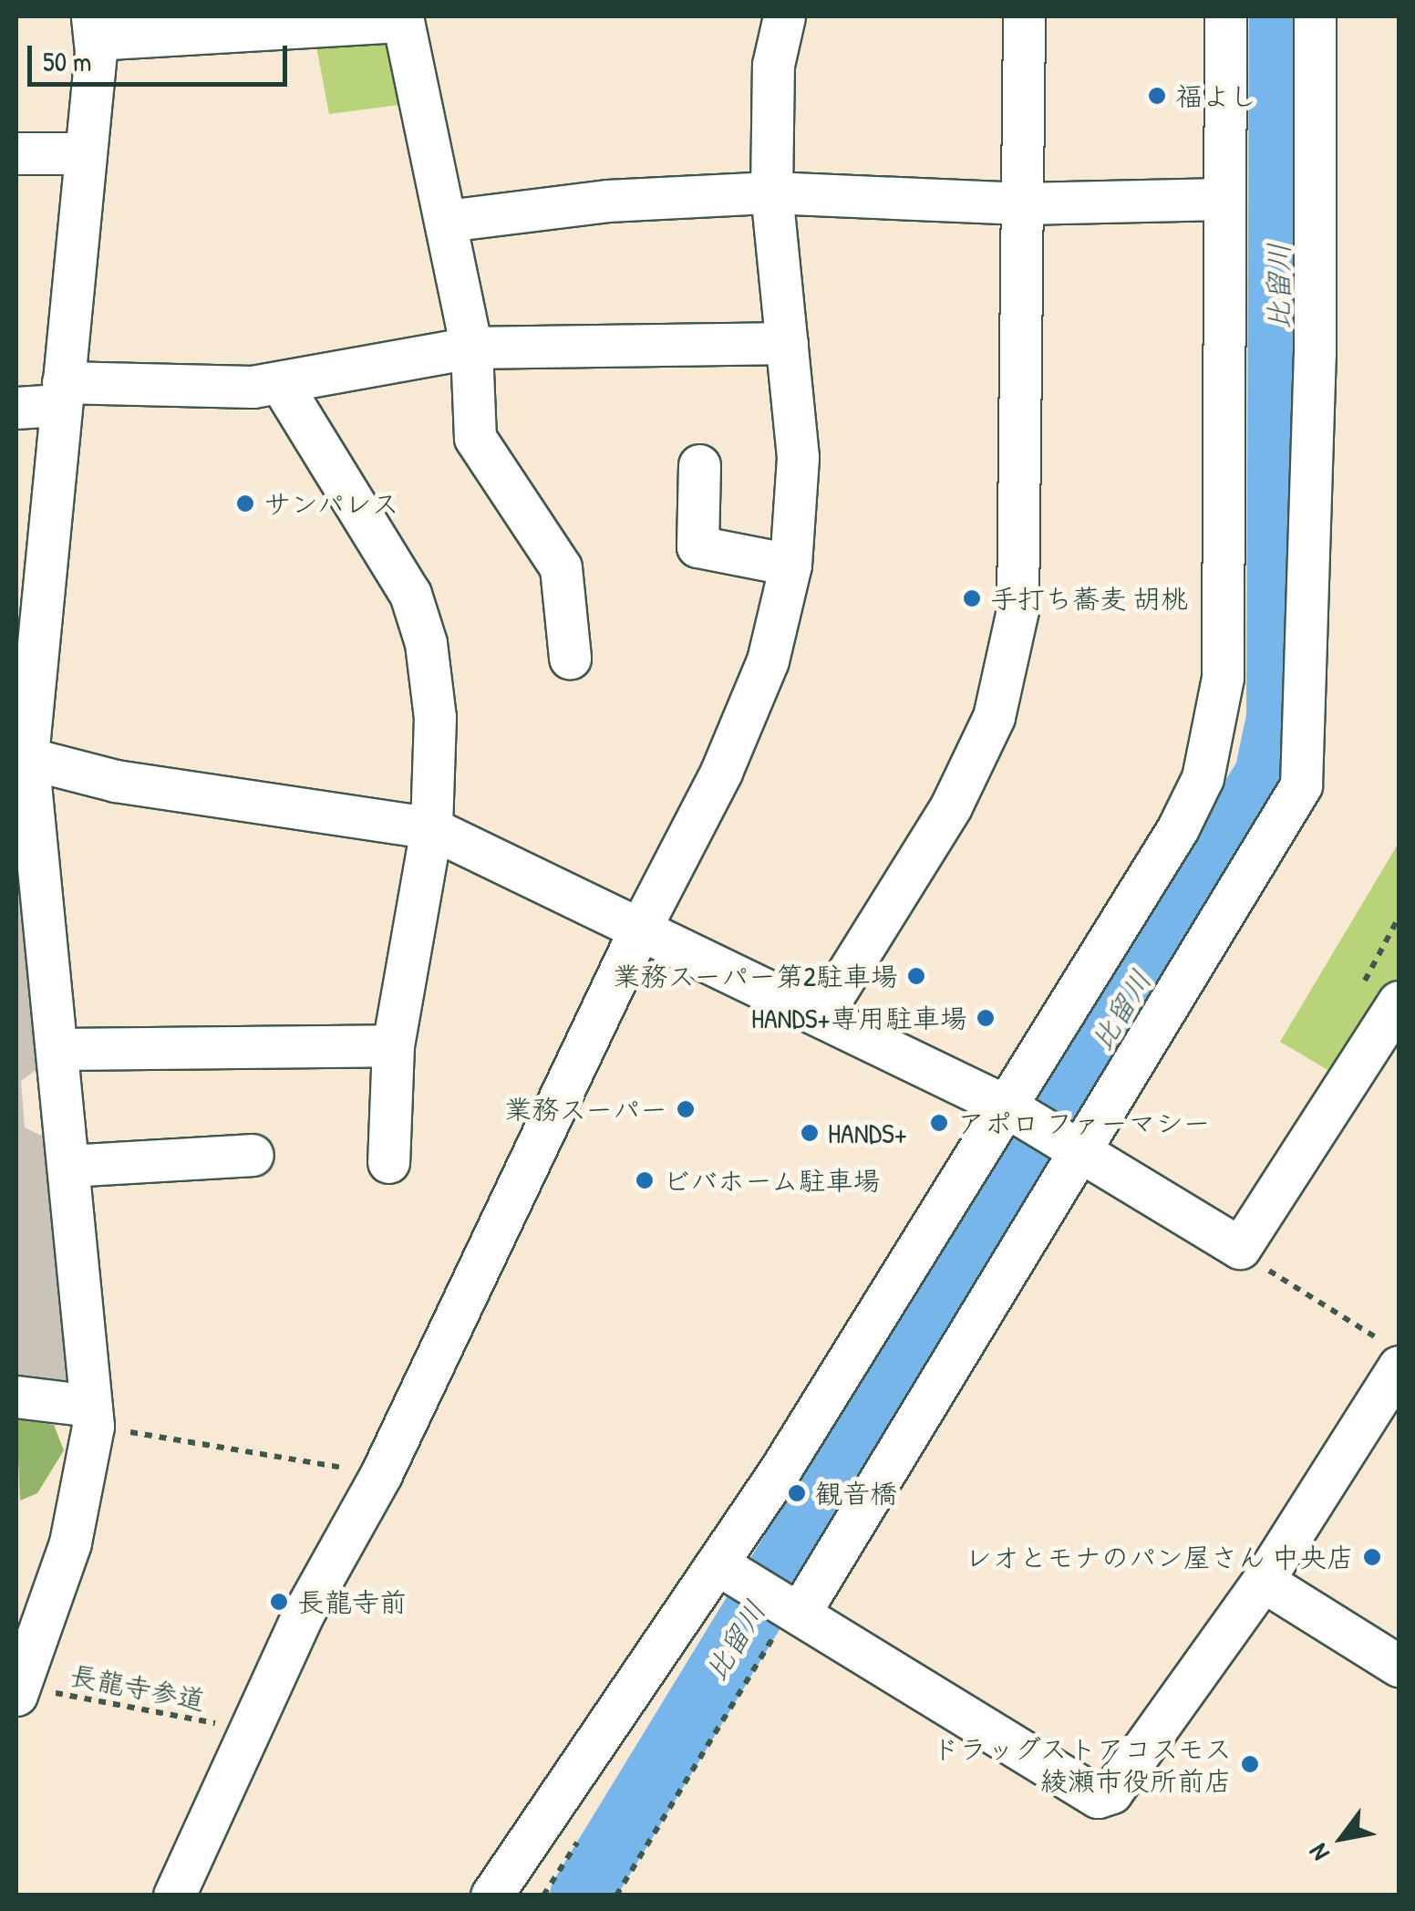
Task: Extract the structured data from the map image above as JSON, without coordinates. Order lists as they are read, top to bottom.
{
  "streets": {
    "path": ["長龍寺参道"]
  },
  "water": ["比留川"],
  "places": [
    "福よし",
    "サンパレス",
    "手打ち蕎麦 胡桃",
    "業務スーパー第2駐車場",
    "HANDS+専用駐車場",
    "業務スーパー",
    "アポロ ファーマシー",
    "HANDS+",
    "ビバホーム駐車場",
    "観音橋",
    "レオとモナのパン屋さん 中央店",
    "長龍寺前",
    "ドラッグストアコスモス 綾瀬市役所前店"
  ],
  "scale_bar": "50 m",
  "north": "bottom left"
}
